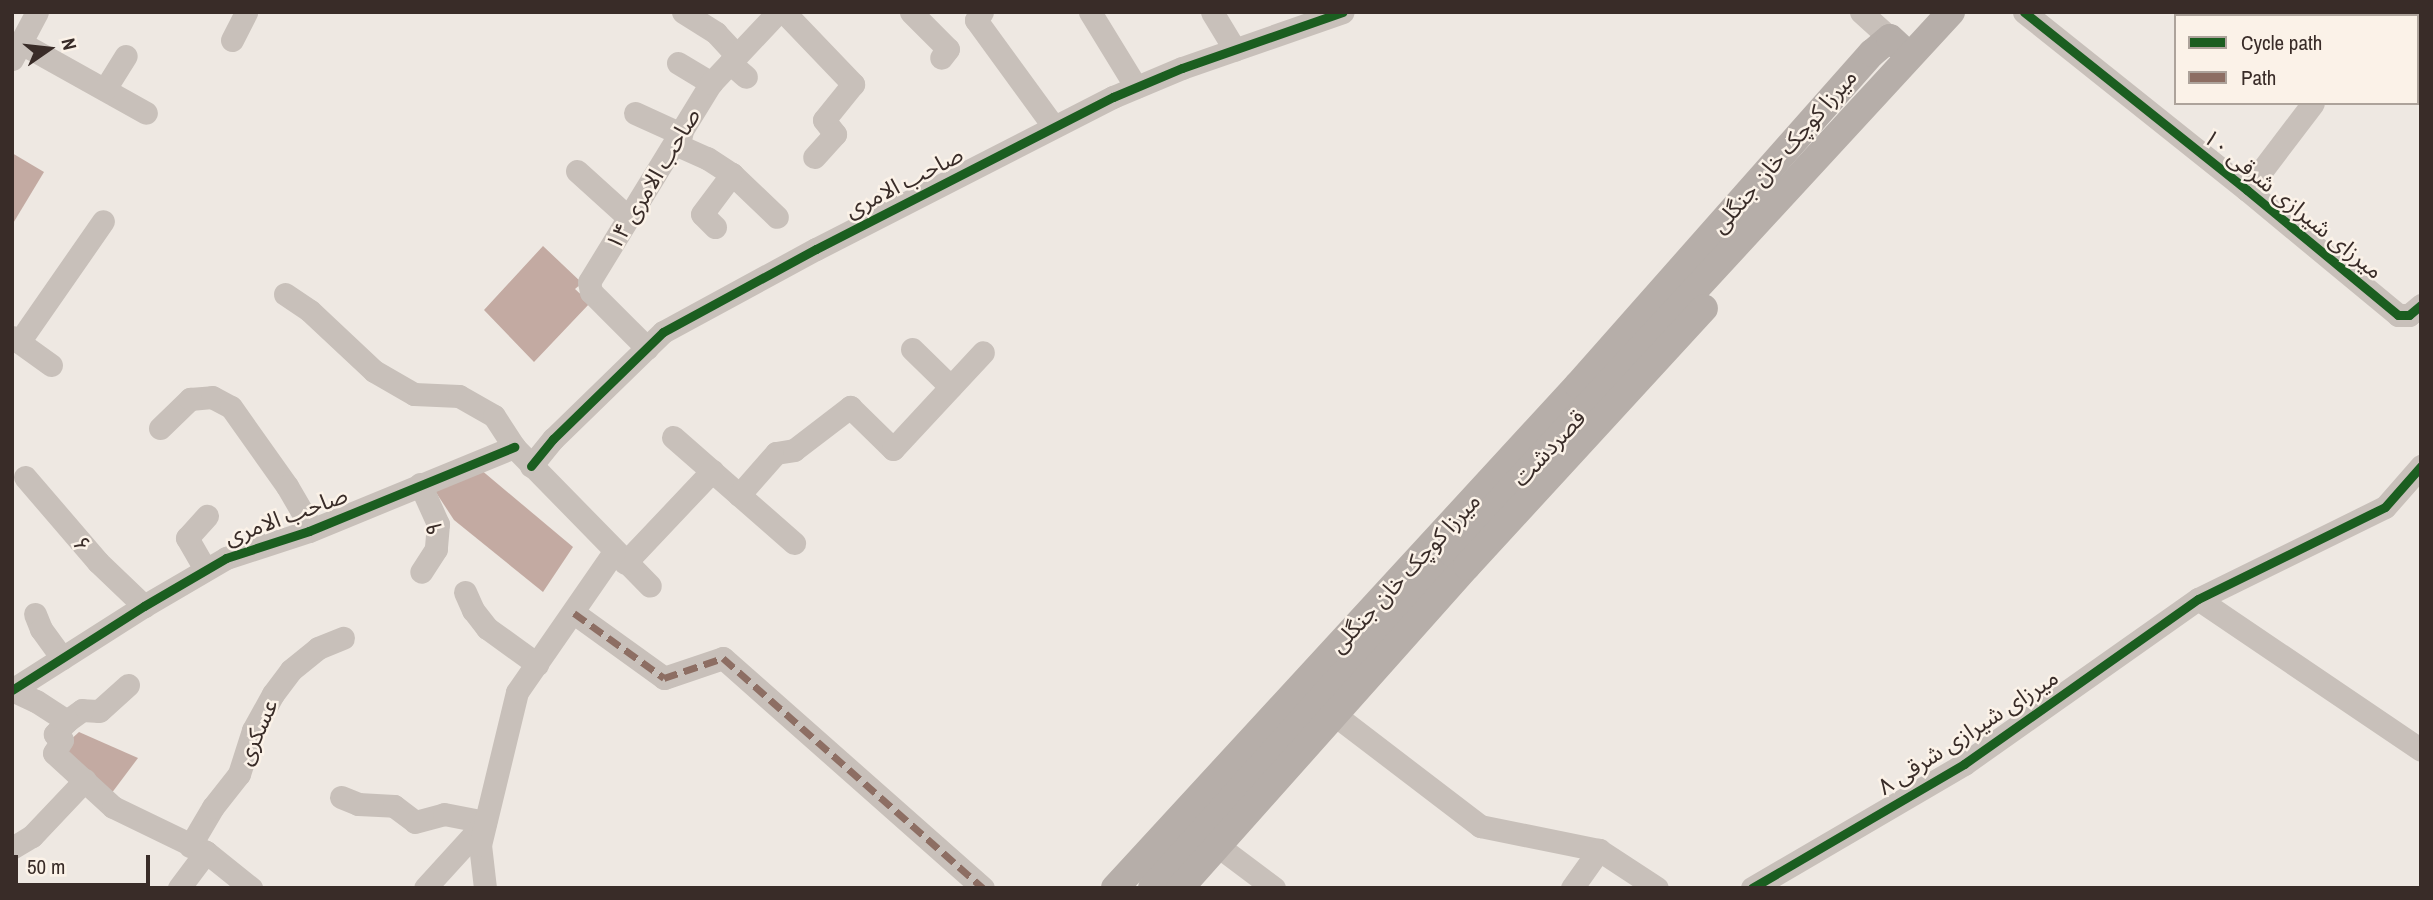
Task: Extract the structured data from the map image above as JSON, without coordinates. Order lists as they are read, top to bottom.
{
  "streets": {
    "main road": ["میرزا کوچک خان جنگلی", "قصردشت"],
    "street": [
      "۱۴ صاحب الامری",
      "صاحب الامری",
      "۱۰ میرزای شیرازی شرقی",
      "۹",
      "۶",
      "عسکری",
      "۸ میرزای شیرازی شرقی"
    ]
  },
  "crossings": [
    ["میرزا کوچک خان جنگلی", "قصردشت"],
    ["۱۴ صاحب الامری", "صاحب الامری"],
    ["صاحب الامری", "۹"],
    ["صاحب الامری", "۶"]
  ],
  "legend": ["Cycle path", "Path"],
  "scale_bar": "50 m",
  "north": "right"
}
